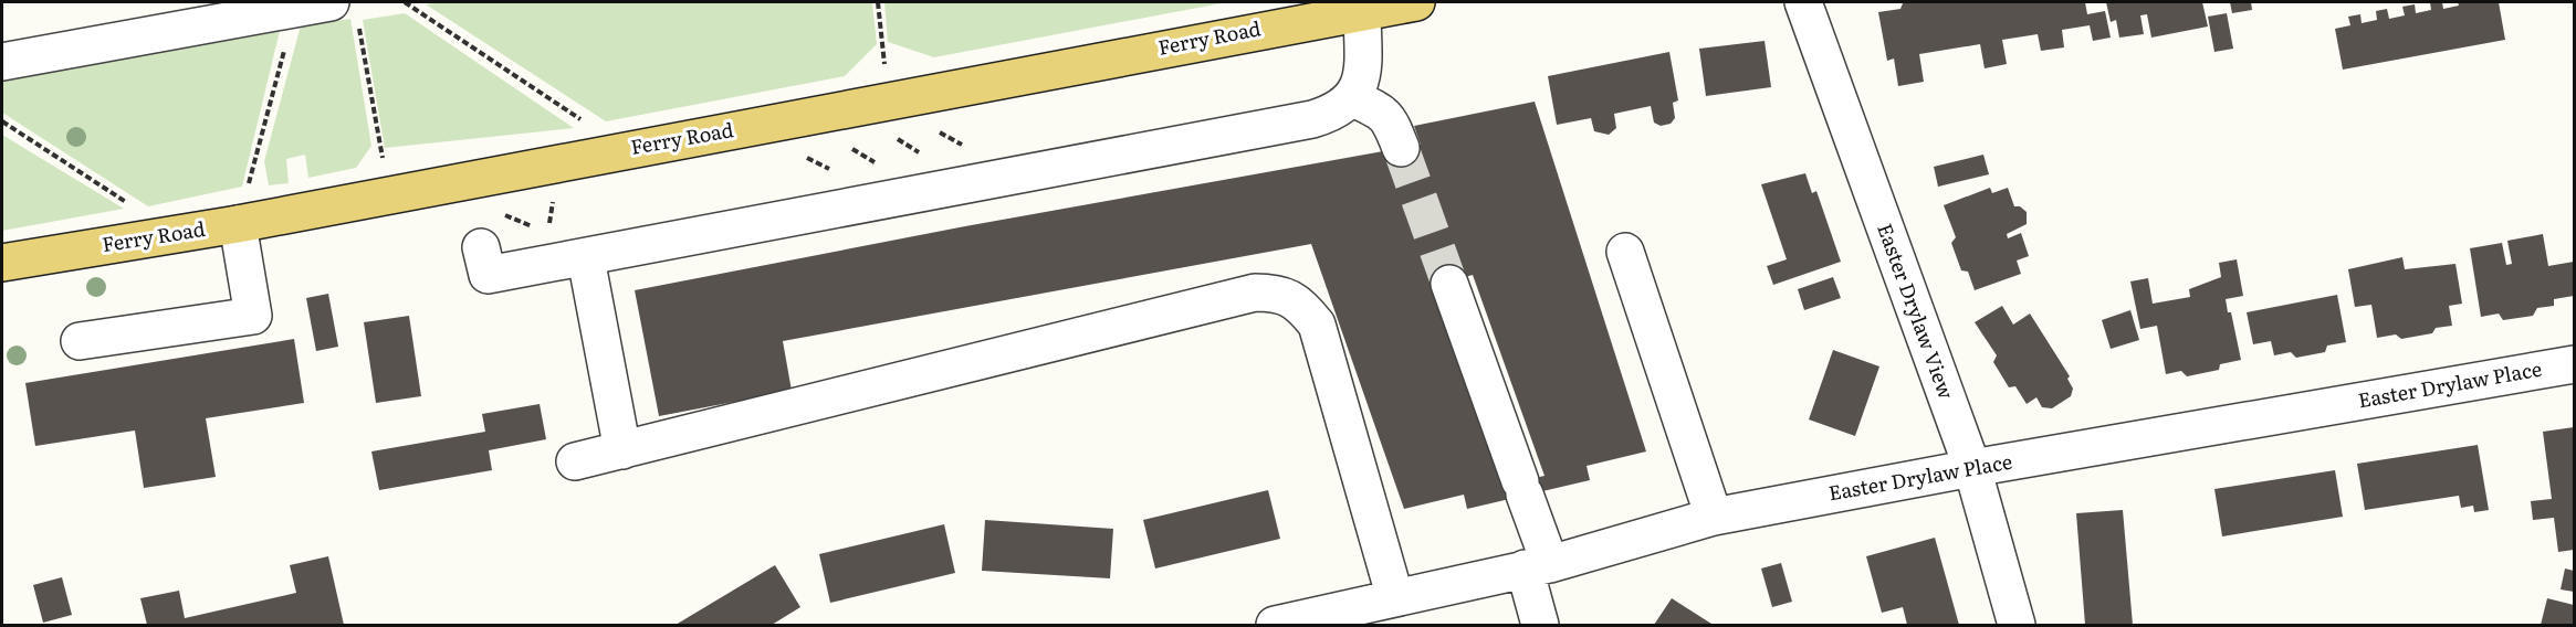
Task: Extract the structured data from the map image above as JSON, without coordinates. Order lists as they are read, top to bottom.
{
  "streets": {
    "main road": ["Ferry Road"],
    "street": ["Easter Drylaw View", "Easter Drylaw Place"]
  },
  "crossings": [
    ["Easter Drylaw View", "Easter Drylaw Place"]
  ]
}
